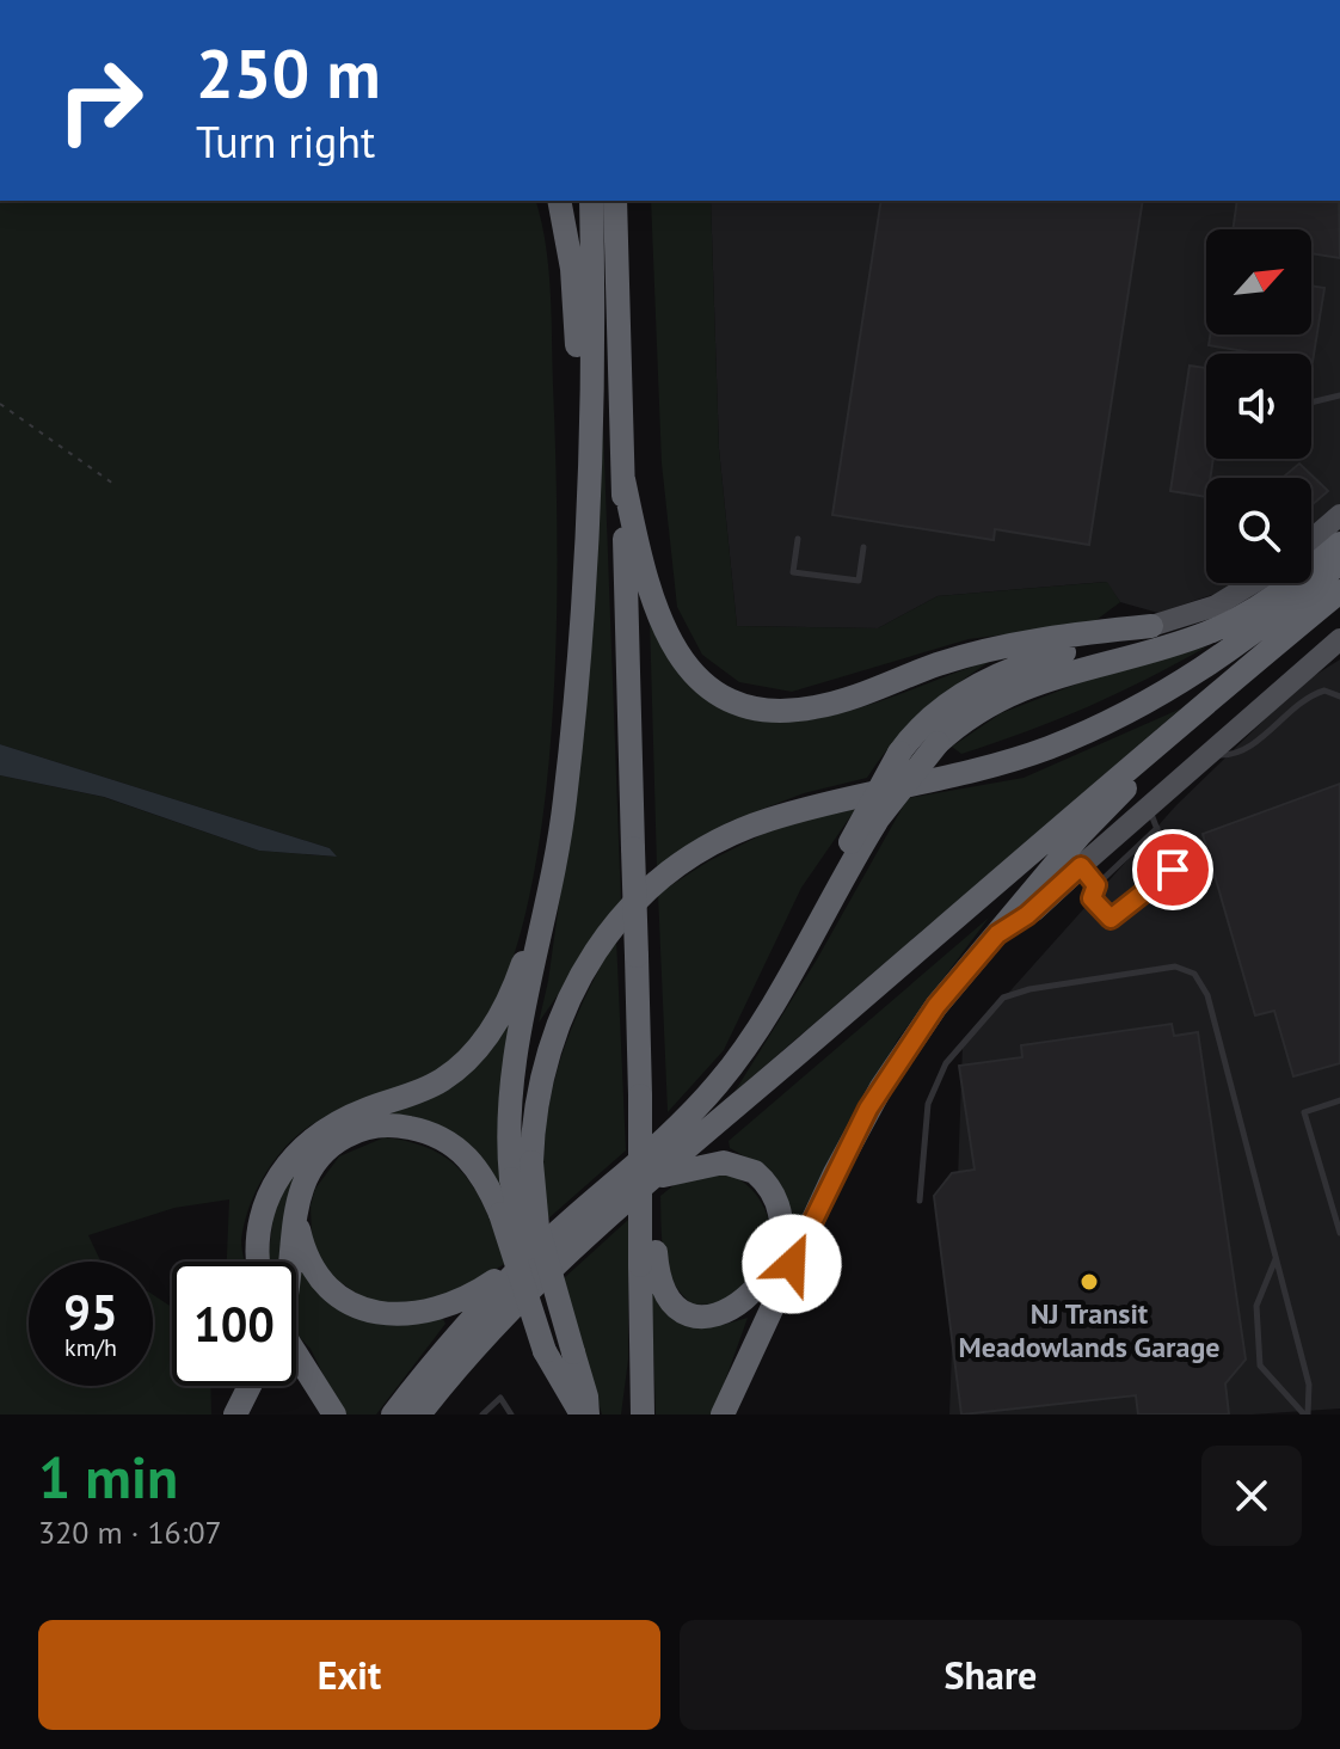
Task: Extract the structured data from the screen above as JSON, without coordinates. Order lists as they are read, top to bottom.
{
  "places": ["NJ Transit Meadowlands Garage"],
  "north": "top right",
  "page": {
    "turn": ["250 m", "Turn right"],
    "speed": "95 km/h",
    "limit": "100",
    "heading": ["1 min", "320 m · 16:07"],
    "buttons": ["Exit", "Share"]
  }
}
